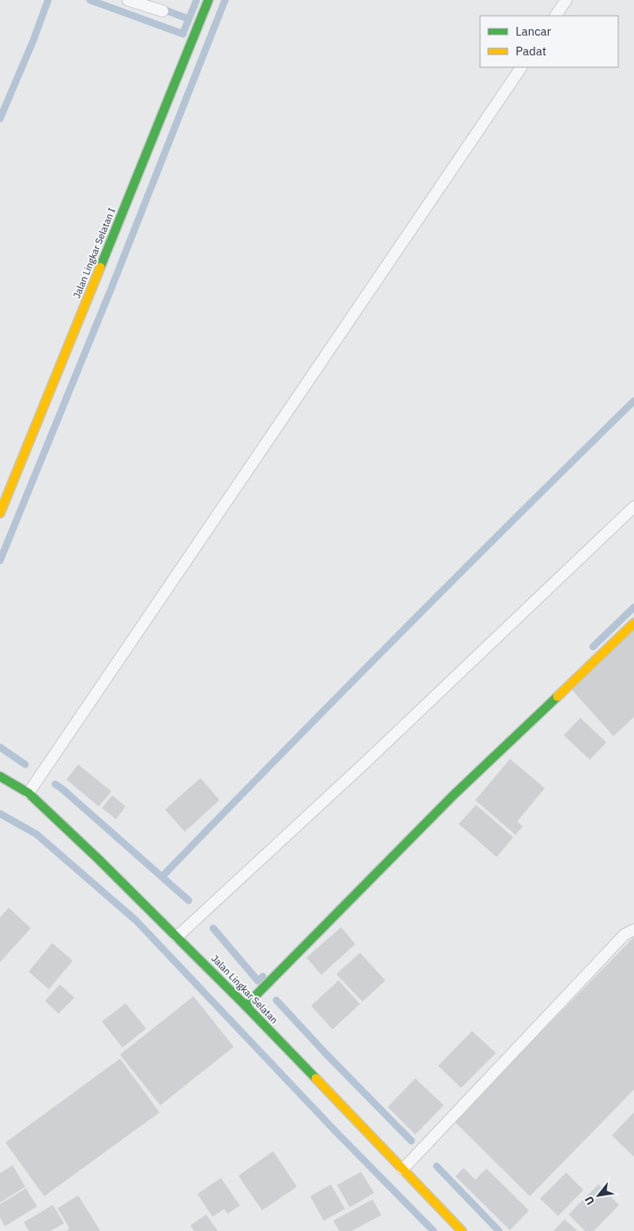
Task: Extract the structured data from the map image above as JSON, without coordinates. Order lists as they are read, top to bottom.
{
  "streets": {
    "main road": ["Jalan Lingkar Selatan I", "Jalan Lingkar Selatan"]
  },
  "legend": ["Lancar", "Padat"],
  "north": "bottom left"
}
